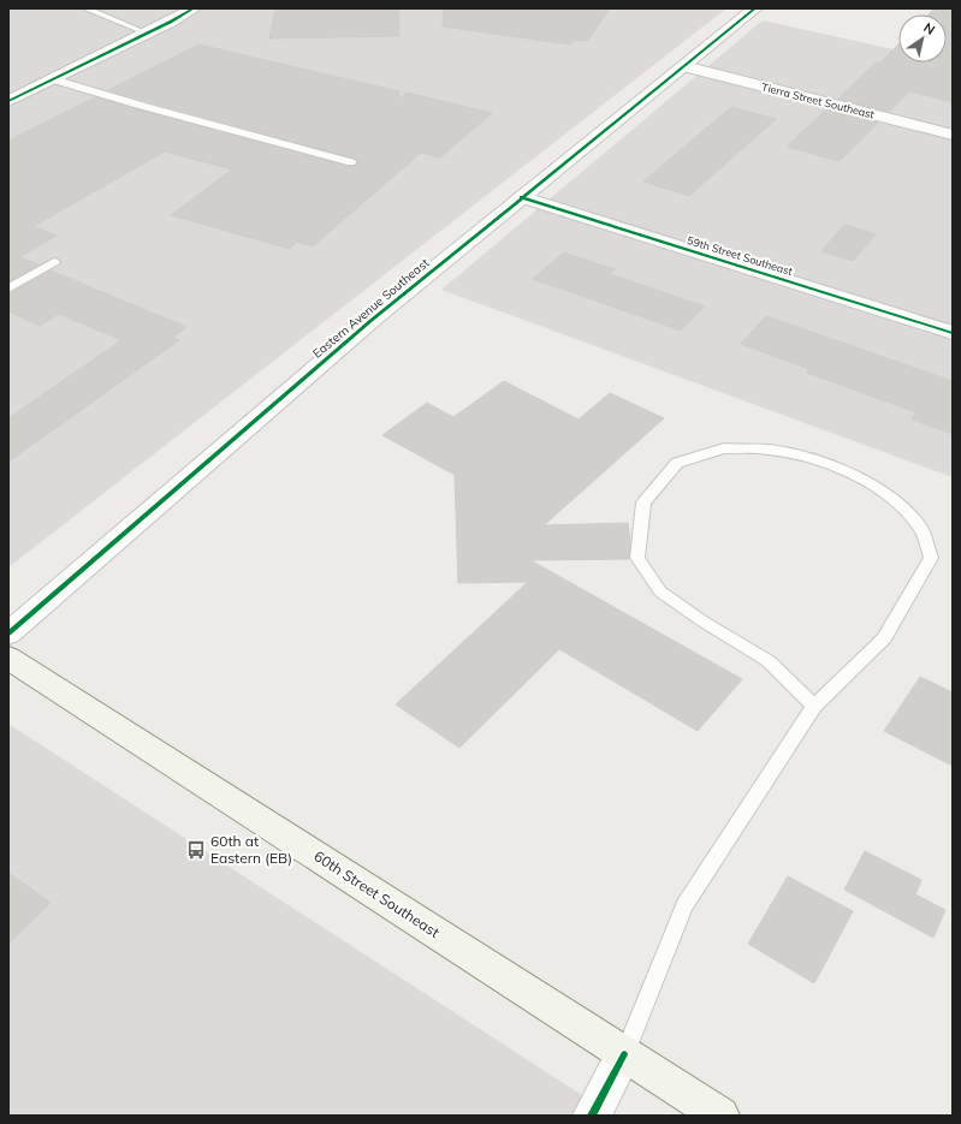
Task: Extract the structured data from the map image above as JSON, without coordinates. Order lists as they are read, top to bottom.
{
  "streets": {
    "main road": ["60th Street Southeast"],
    "street": ["Tierra Street Southeast", "59th Street Southeast", "Eastern Avenue Southeast"]
  },
  "crossings": [
    ["Tierra Street Southeast", "Eastern Avenue Southeast"],
    ["59th Street Southeast", "Eastern Avenue Southeast"]
  ],
  "places": {
    "bus stop": ["60th at Eastern (EB)"]
  },
  "north": "top right"
}
